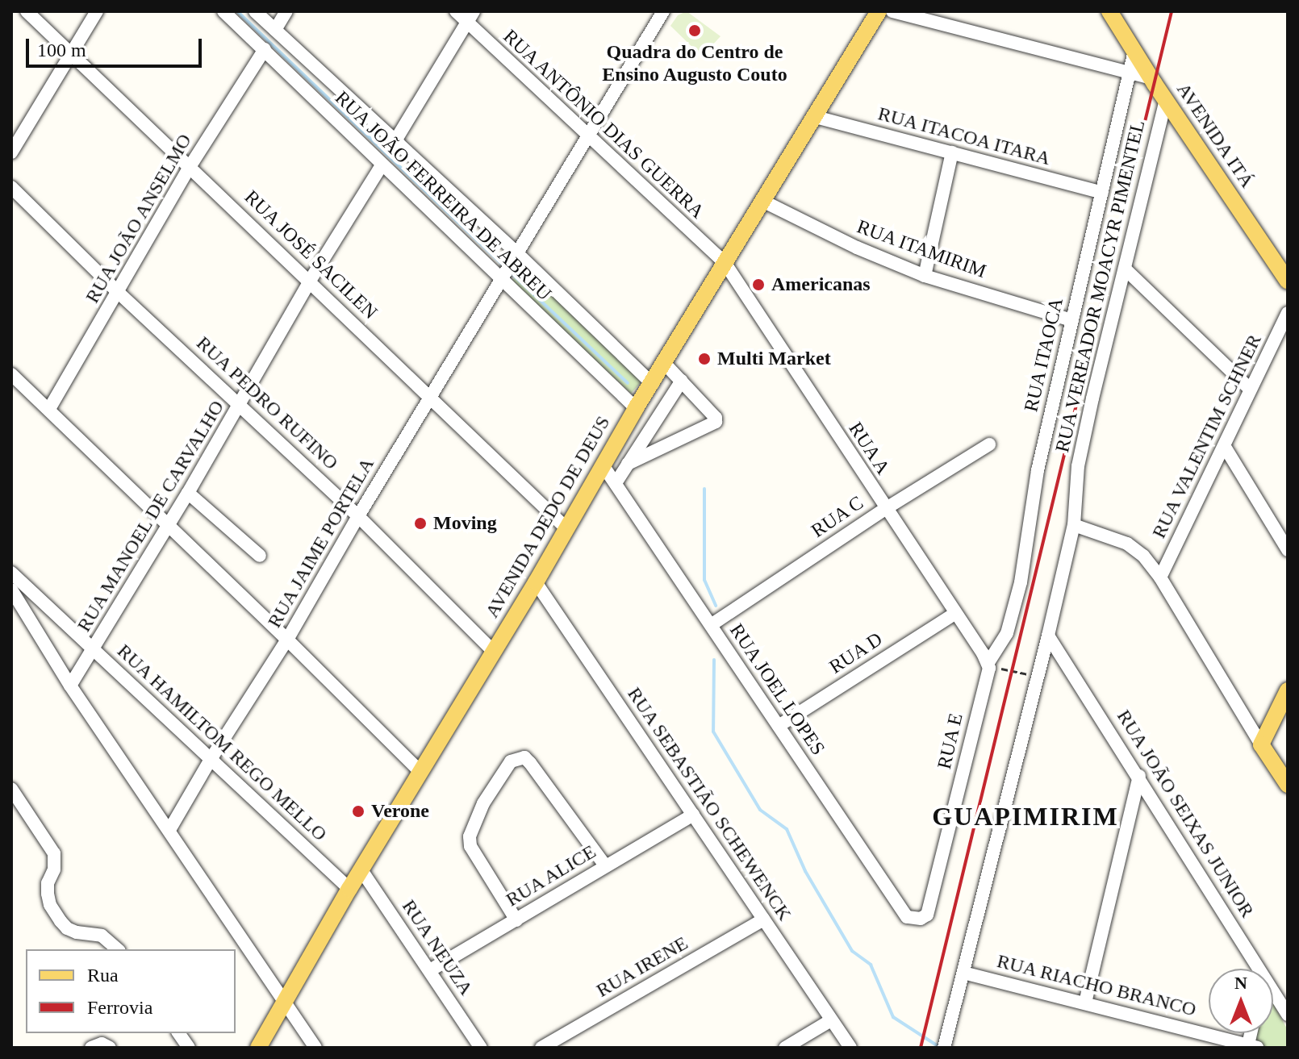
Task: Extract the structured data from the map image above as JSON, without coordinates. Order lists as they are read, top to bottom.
{
  "streets": {
    "main road": ["AVENIDA ITÁ", "AVENIDA DEDO DE DEUS"],
    "street": [
      "RUA ANTÔNIO DIAS GUERRA",
      "RUA ITACOA ITARA",
      "RUA JOÃO FERREIRA DE ABREU",
      "RUA JOÃO ANSELMO",
      "RUA ITAMIRIM",
      "RUA JOSÉ SACILEN",
      "RUA VEREADOR MOACYR PIMENTEL",
      "RUA ITAOCA",
      "RUA PEDRO RUFINO",
      "RUA VALENTIM SCHNER",
      "RUA A",
      "RUA MANOEL DE CARVALHO",
      "RUA C",
      "RUA JAIME PORTELA",
      "RUA D",
      "RUA JOEL LOPES",
      "RUA E",
      "RUA HAMILTOM REGO MELLO",
      "RUA SEBASTIÃO SCHEWENCK",
      "RUA JOÃO SEIXAS JUNIOR",
      "RUA ALICE",
      "RUA NEUZA",
      "RUA IRENE",
      "RUA RIACHO BRANCO"
    ]
  },
  "crossings": [
    ["RUA ANTÔNIO DIAS GUERRA", "RUA A"],
    ["RUA ANTÔNIO DIAS GUERRA", "AVENIDA DEDO DE DEUS"],
    ["RUA ANTÔNIO DIAS GUERRA", "RUA JAIME PORTELA"],
    ["AVENIDA ITÁ", "RUA VEREADOR MOACYR PIMENTEL"],
    ["AVENIDA ITÁ", "RUA ITAOCA"],
    ["RUA ITACOA ITARA", "RUA ITAOCA"],
    ["RUA ITACOA ITARA", "AVENIDA DEDO DE DEUS"],
    ["RUA JOÃO FERREIRA DE ABREU", "RUA JOÃO ANSELMO"],
    ["RUA JOÃO FERREIRA DE ABREU", "RUA MANOEL DE CARVALHO"],
    ["RUA JOÃO FERREIRA DE ABREU", "AVENIDA DEDO DE DEUS"],
    ["RUA JOÃO FERREIRA DE ABREU", "RUA JAIME PORTELA"],
    ["RUA JOÃO ANSELMO", "RUA JOSÉ SACILEN"],
    ["RUA JOÃO ANSELMO", "RUA PEDRO RUFINO"],
    ["RUA ITAMIRIM", "RUA ITAOCA"],
    ["RUA ITAMIRIM", "AVENIDA DEDO DE DEUS"],
    ["RUA JOSÉ SACILEN", "RUA MANOEL DE CARVALHO"],
    ["RUA JOSÉ SACILEN", "AVENIDA DEDO DE DEUS"],
    ["RUA JOSÉ SACILEN", "RUA JAIME PORTELA"],
    ["RUA VEREADOR MOACYR PIMENTEL", "RUA JOÃO SEIXAS JUNIOR"],
    ["RUA VEREADOR MOACYR PIMENTEL", "RUA RIACHO BRANCO"],
    ["RUA ITAOCA", "RUA A"],
    ["RUA ITAOCA", "RUA E"],
    ["RUA PEDRO RUFINO", "RUA MANOEL DE CARVALHO"],
    ["RUA PEDRO RUFINO", "AVENIDA DEDO DE DEUS"],
    ["RUA PEDRO RUFINO", "RUA JAIME PORTELA"],
    ["RUA A", "AVENIDA DEDO DE DEUS"],
    ["RUA A", "RUA C"],
    ["RUA A", "RUA D"],
    ["RUA A", "RUA E"],
    ["RUA MANOEL DE CARVALHO", "RUA HAMILTOM REGO MELLO"],
    ["AVENIDA DEDO DE DEUS", "RUA JOEL LOPES"],
    ["AVENIDA DEDO DE DEUS", "RUA HAMILTOM REGO MELLO"],
    ["AVENIDA DEDO DE DEUS", "RUA SEBASTIÃO SCHEWENCK"],
    ["AVENIDA DEDO DE DEUS", "RUA NEUZA"],
    ["RUA C", "RUA JOEL LOPES"],
    ["RUA JAIME PORTELA", "RUA HAMILTOM REGO MELLO"],
    ["RUA D", "RUA JOEL LOPES"],
    ["RUA JOEL LOPES", "RUA E"],
    ["RUA SEBASTIÃO SCHEWENCK", "RUA ALICE"],
    ["RUA SEBASTIÃO SCHEWENCK", "RUA IRENE"],
    ["RUA ALICE", "RUA NEUZA"]
  ],
  "districts": ["GUAPIMIRIM"],
  "places": [
    "Quadra do Centro de Ensino Augusto Couto",
    "Americanas",
    "Multi Market",
    "Moving",
    "Verone"
  ],
  "legend": ["Rua", "Ferrovia"],
  "scale_bar": "100 m",
  "north": "top"
}
